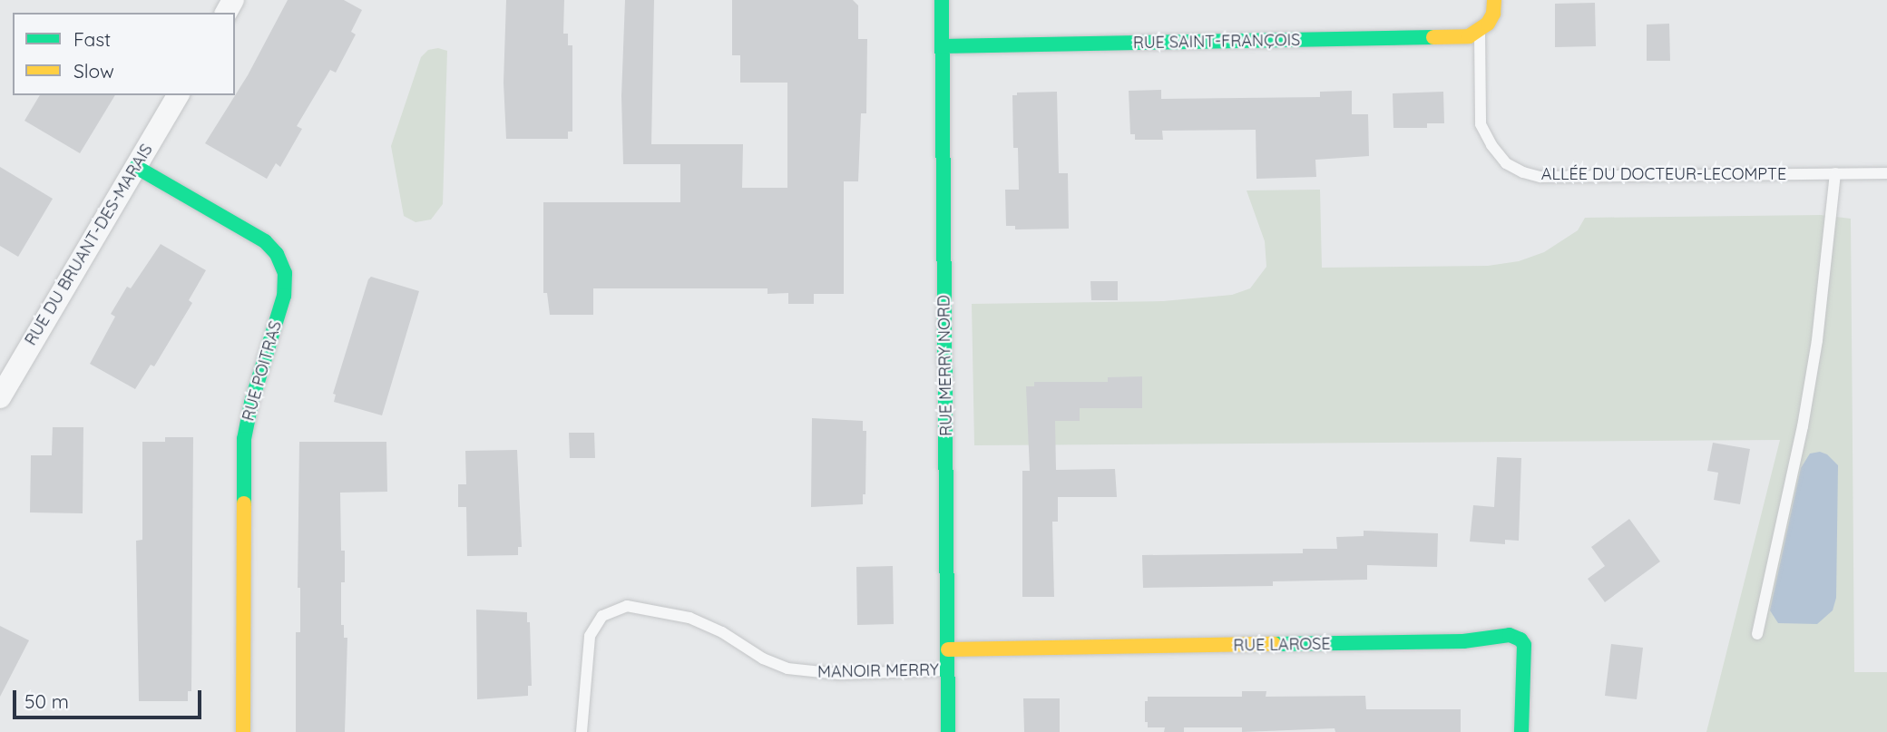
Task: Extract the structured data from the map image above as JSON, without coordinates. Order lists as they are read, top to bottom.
{
  "streets": {
    "street": [
      "RUE SAINT-FRANÇOIS",
      "RUE DU BRUANT-DES-MARAIS",
      "RUE MERRY NORD",
      "RUE POITRAS",
      "RUE LAROSE"
    ],
    "lane": ["ALLÉE DU DOCTEUR-LECOMPTE", "MANOIR MERRY"]
  },
  "crossings": [
    ["RUE SAINT-FRANÇOIS", "ALLÉE DU DOCTEUR-LECOMPTE"],
    ["RUE SAINT-FRANÇOIS", "RUE MERRY NORD"],
    ["RUE DU BRUANT-DES-MARAIS", "RUE POITRAS"],
    ["RUE MERRY NORD", "RUE LAROSE"],
    ["RUE MERRY NORD", "MANOIR MERRY"]
  ],
  "legend": ["Fast", "Slow"],
  "scale_bar": "50 m"
}
